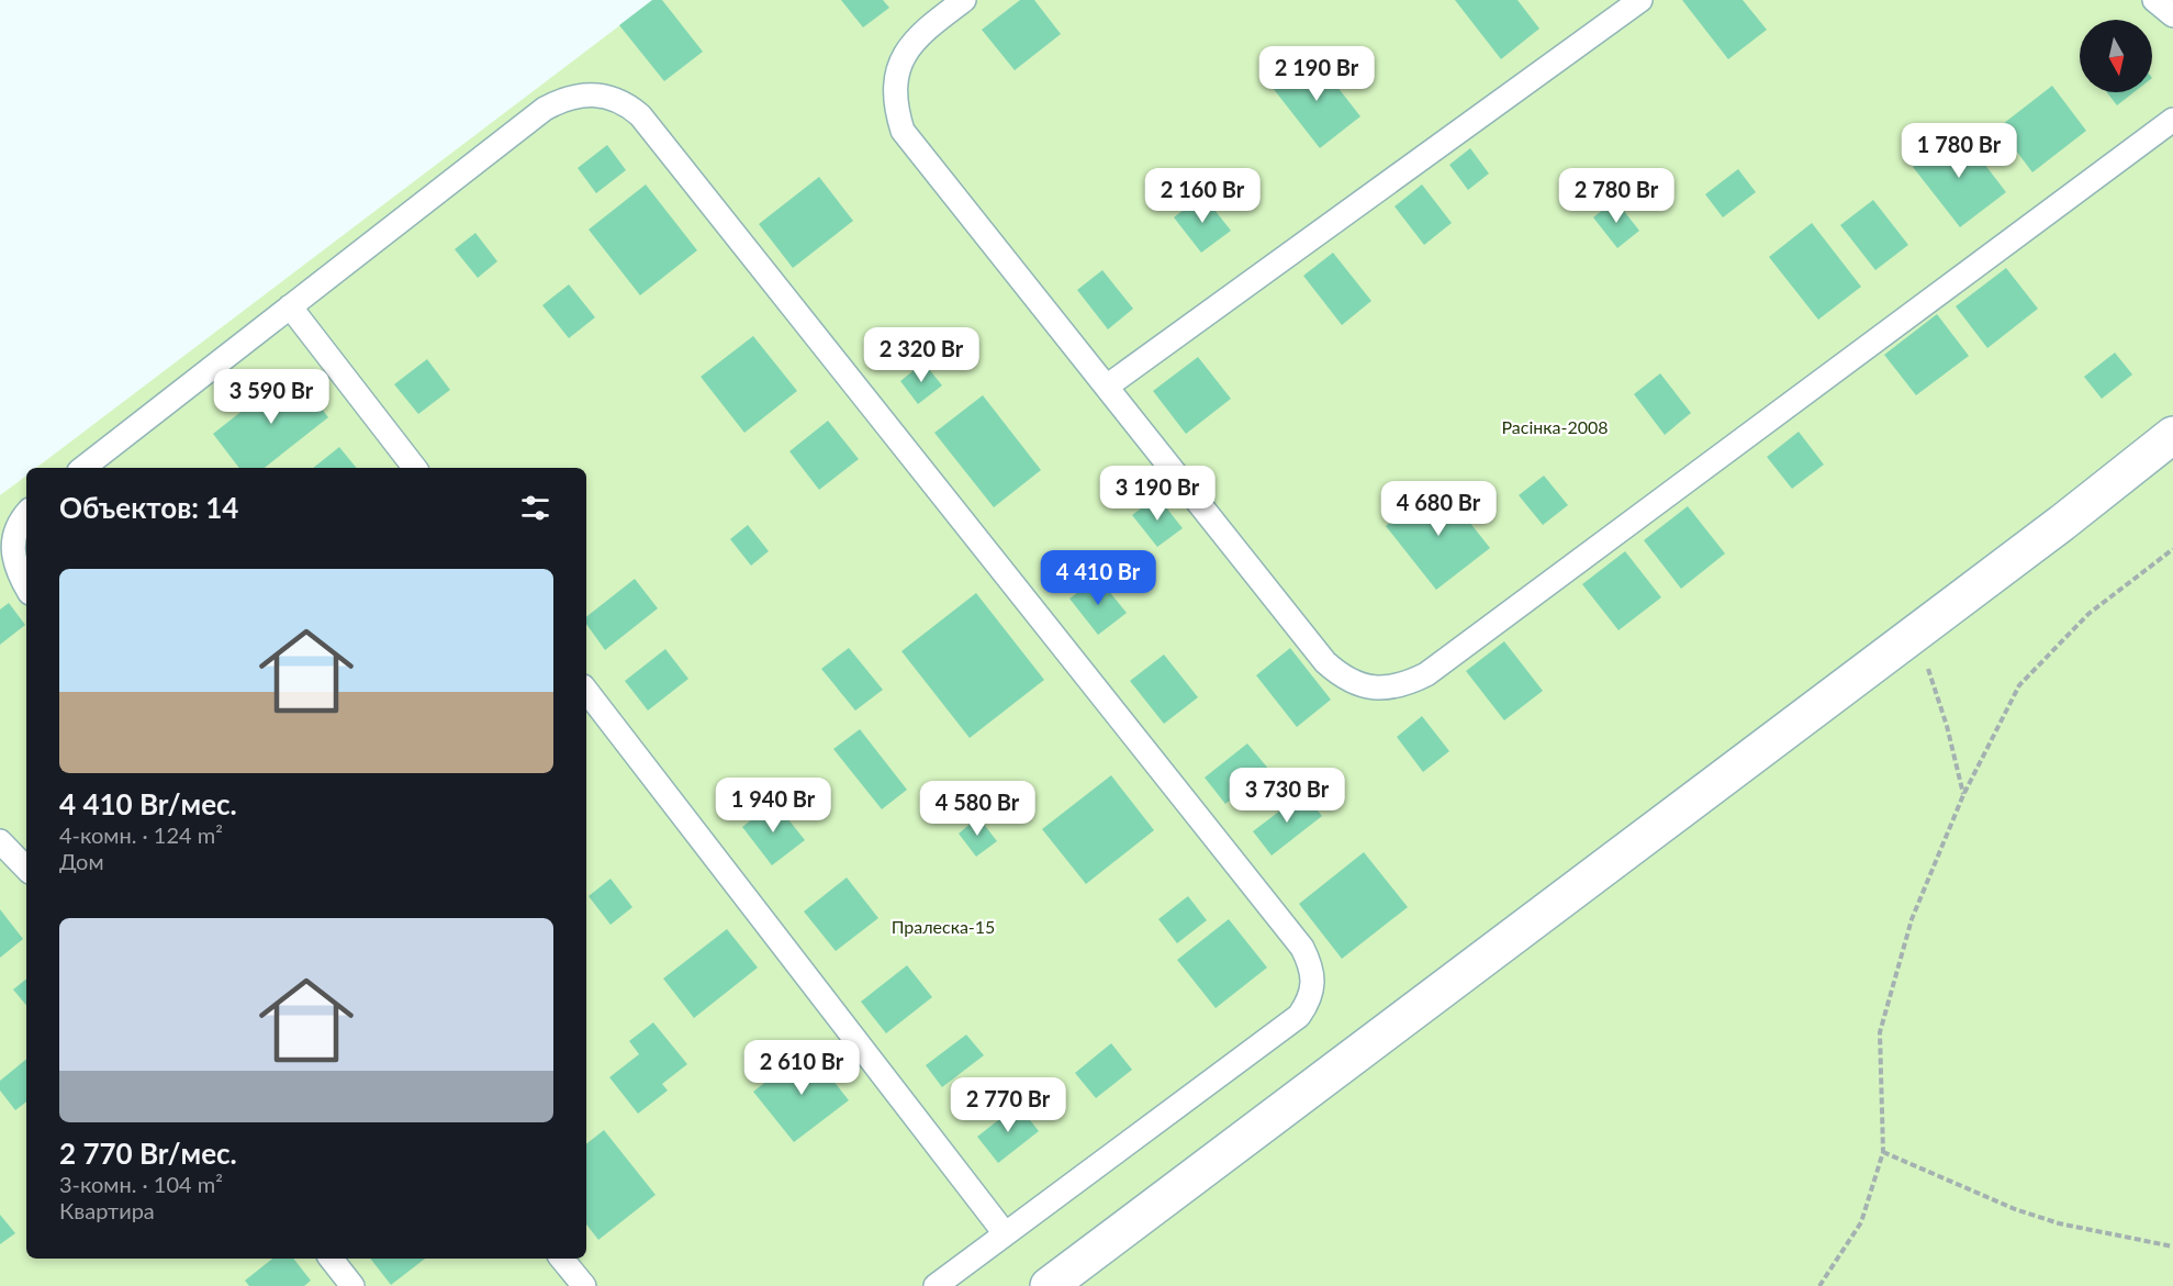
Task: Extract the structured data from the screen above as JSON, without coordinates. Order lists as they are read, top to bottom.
{
  "parks": ["Расінка-2008", "Пралеска-15"],
  "north": "bottom",
  "page": {
    "price": [
      "2 190 Br",
      "1 780 Br",
      "2 160 Br",
      "2 780 Br",
      "2 320 Br",
      "3 590 Br",
      "3 190 Br",
      "4 680 Br",
      "4 410 Br",
      "3 730 Br",
      "1 940 Br",
      "4 580 Br",
      "2 610 Br",
      "2 770 Br"
    ],
    "heading": "Объектов: 14",
    "list": [
      {
        "name": "4 410 Br/мес.",
        "note": "4-комн. · 124 m² · Дом"
      },
      {
        "name": "2 770 Br/мес.",
        "note": "3-комн. · 104 m² · Квартира"
      }
    ]
  }
}
